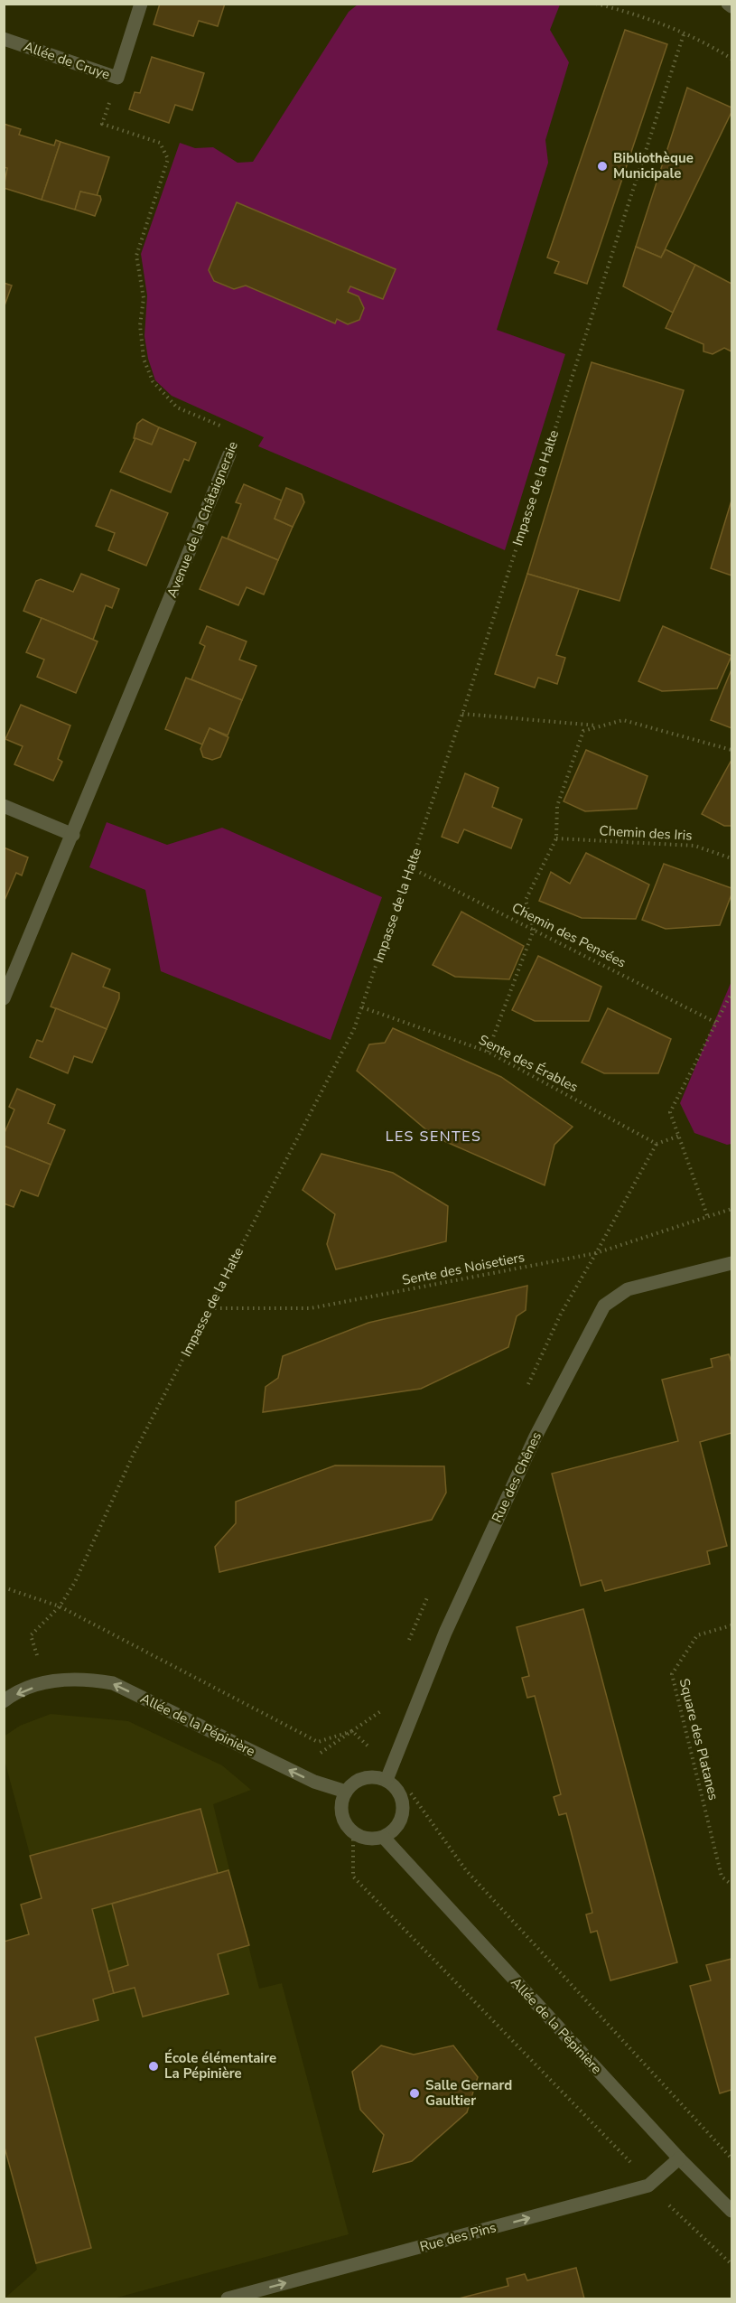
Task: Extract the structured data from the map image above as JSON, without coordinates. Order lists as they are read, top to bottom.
{
  "streets": {
    "street": [
      "Allée de Cruye",
      "Avenue de la Châtaigneraie",
      "Rue des Chênes",
      "Allée de la Pépinière",
      "Rue des Pins"
    ],
    "path": [
      "Impasse de la Halte",
      "Chemin des Iris",
      "Chemin des Pensées",
      "Sente des Érables",
      "Sente des Noisetiers",
      "Square des Platanes"
    ]
  },
  "crossings": [
    ["Allée de Cruye", "Avenue de la Châtaigneraie"],
    ["Impasse de la Halte", "Chemin des Pensées"],
    ["Impasse de la Halte", "Sente des Érables"],
    ["Impasse de la Halte", "Sente des Noisetiers"],
    ["Impasse de la Halte", "Allée de la Pépinière"],
    ["Rue des Chênes", "Allée de la Pépinière"],
    ["Allée de la Pépinière", "Rue des Pins"]
  ],
  "one_way": ["Rue des Pins"],
  "districts": ["LES SENTES"],
  "places": ["Bibliothèque Municipale", "École élémentaire La Pépinière", "Salle Gernard Gaultier"]
}
